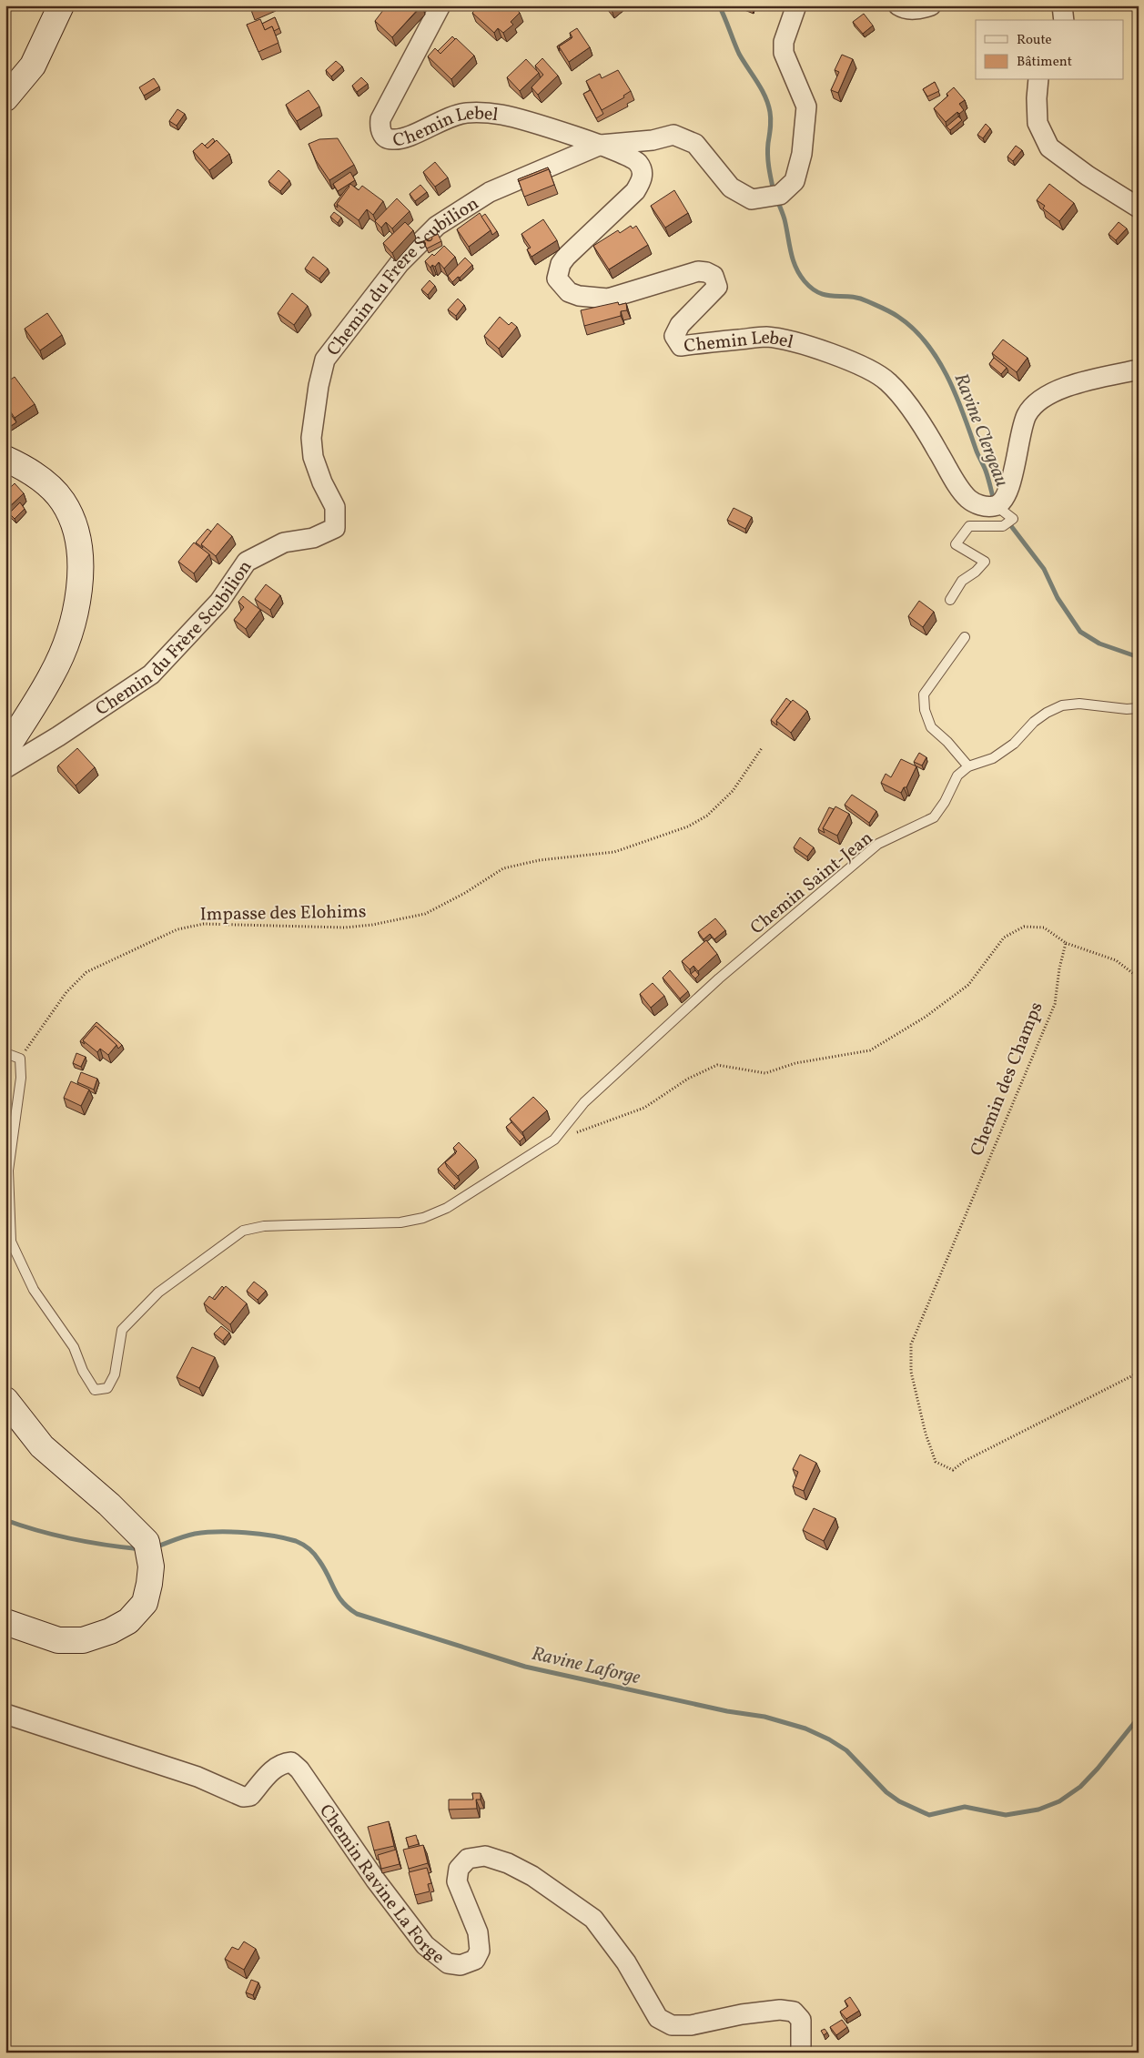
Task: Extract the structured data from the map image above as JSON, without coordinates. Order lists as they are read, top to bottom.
{
  "streets": {
    "street": ["Chemin Lebel", "Chemin du Frère Scubilion", "Chemin Ravine La Forge"],
    "lane": ["Chemin Saint-Jean"],
    "path": ["Impasse des Elohims", "Chemin des Champs"]
  },
  "crossings": [
    ["Chemin Lebel", "Chemin du Frère Scubilion"]
  ],
  "water": ["Ravine Clergeau", "Ravine Laforge"],
  "legend": ["Route", "Bâtiment"]
}
